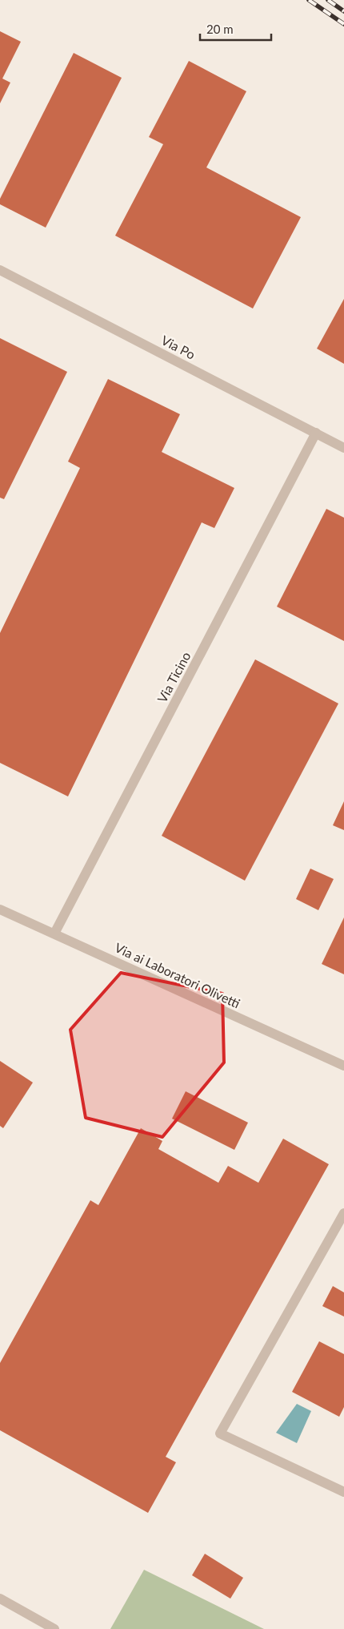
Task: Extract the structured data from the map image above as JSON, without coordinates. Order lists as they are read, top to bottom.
{
  "streets": {
    "street": ["Via Po", "Via Ticino", "Via ai Laboratori Olivetti"]
  },
  "crossings": [
    ["Via Po", "Via Ticino"],
    ["Via Ticino", "Via ai Laboratori Olivetti"]
  ],
  "scale_bar": "20 m"
}
